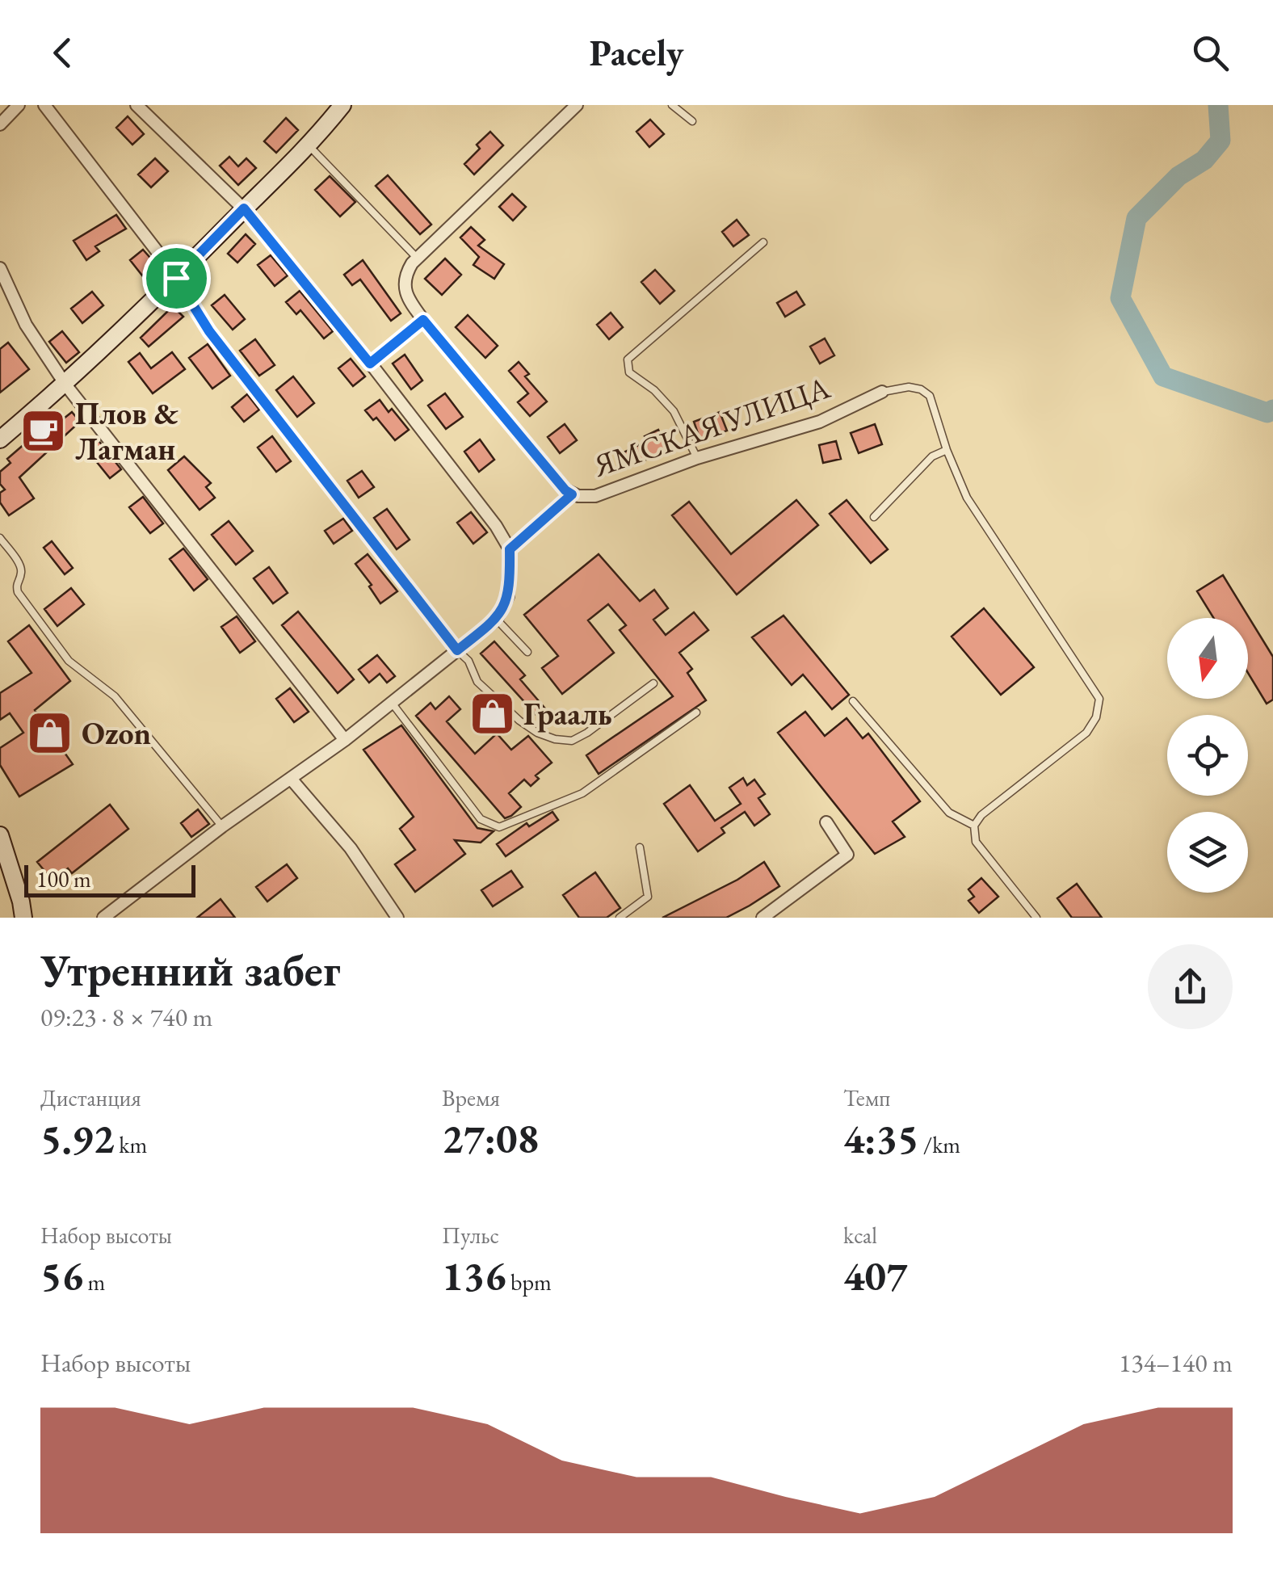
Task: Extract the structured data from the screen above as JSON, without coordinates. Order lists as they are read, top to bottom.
{
  "streets": {
    "street": ["ЯМСКАЯ УЛИЦА"]
  },
  "places": {
    "cafe": ["Плов & Лагман"],
    "shop": ["Грааль", "Ozon"]
  },
  "scale_bar": "100 m",
  "north": "bottom",
  "page": {
    "header": "Pacely",
    "scale": "100 m",
    "heading": ["Утренний забег", "09:23 · 8 × 740 m"],
    "stats": [
      ["Дистанция", "5.92 km"],
      ["Время", "27:08"],
      ["Темп", "4:35 /km"],
      ["Набор высоты", "56 m"],
      ["Пульс", "136 bpm"],
      ["kcal", "407"]
    ],
    "chart": ["Набор высоты", "134–140 m"]
  }
}
